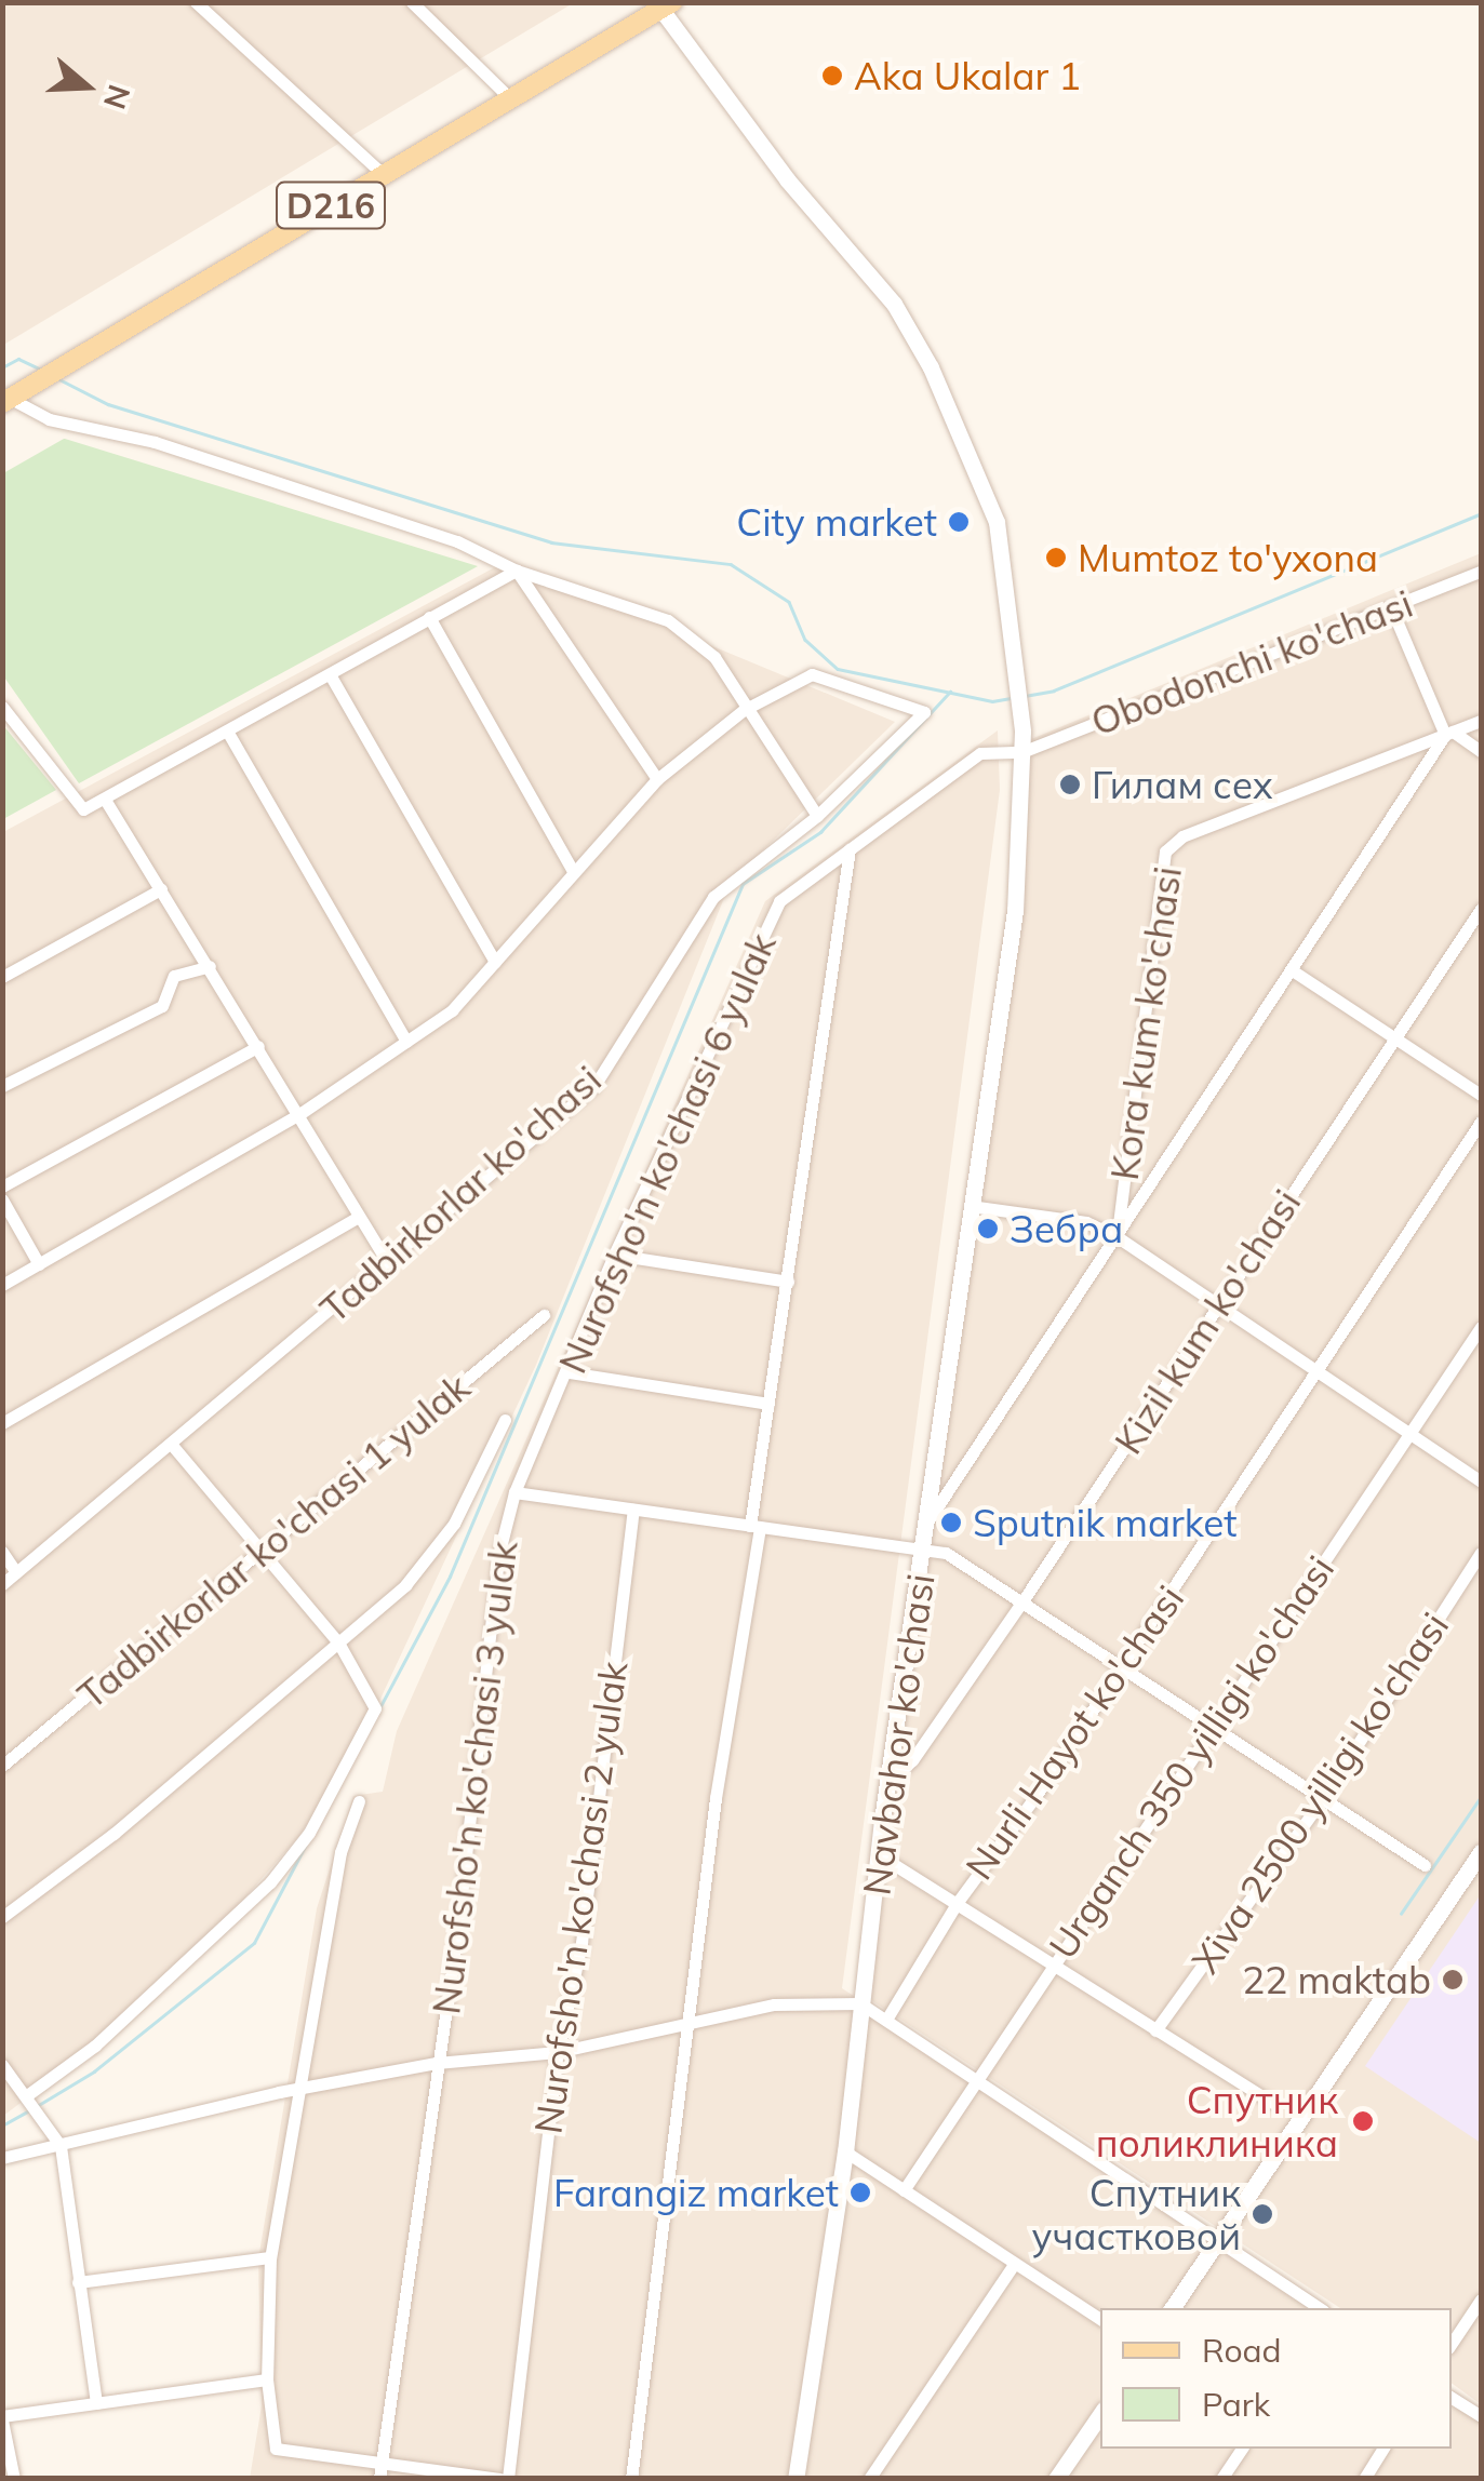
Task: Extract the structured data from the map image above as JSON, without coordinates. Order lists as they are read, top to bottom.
{
  "streets": {
    "main road": ["D216", "Navbahor ko'chasi"],
    "street": [
      "Obodonchi ko'chasi",
      "Kora kum ko'chasi",
      "Nurofsho'n ko'chasi 6 yulak",
      "Tadbirkorlar ko'chasi",
      "Kizil kum ko'chasi",
      "Tadbirkorlar ko'chasi 1 yulak",
      "Nurli Hayot ko'chasi",
      "Urganch 350 yilligi ko'chasi",
      "Nurofsho'n ko'chasi 3 yulak",
      "Xiva 2500 yilligi ko'chasi",
      "Nurofsho'n ko'chasi 2 yulak"
    ]
  },
  "crossings": [
    ["D216", "Navbahor ko'chasi"],
    ["Obodonchi ko'chasi", "Nurofsho'n ko'chasi 6 yulak"],
    ["Obodonchi ko'chasi", "Navbahor ko'chasi"],
    ["Kora kum ko'chasi", "Navbahor ko'chasi"],
    ["Nurofsho'n ko'chasi 6 yulak", "Navbahor ko'chasi"],
    ["Nurofsho'n ko'chasi 6 yulak", "Nurofsho'n ko'chasi 3 yulak"],
    ["Kizil kum ko'chasi", "Navbahor ko'chasi"]
  ],
  "places": [
    "Aka Ukalar 1",
    "City market",
    "Mumtoz to'yxona",
    "Гилам сех",
    "Зебра",
    "Sputnik market",
    "22 maktab",
    "Спутник поликлиника",
    "Farangiz market",
    "Спутник участковой"
  ],
  "legend": ["Road", "Park"],
  "north": "right"
}
